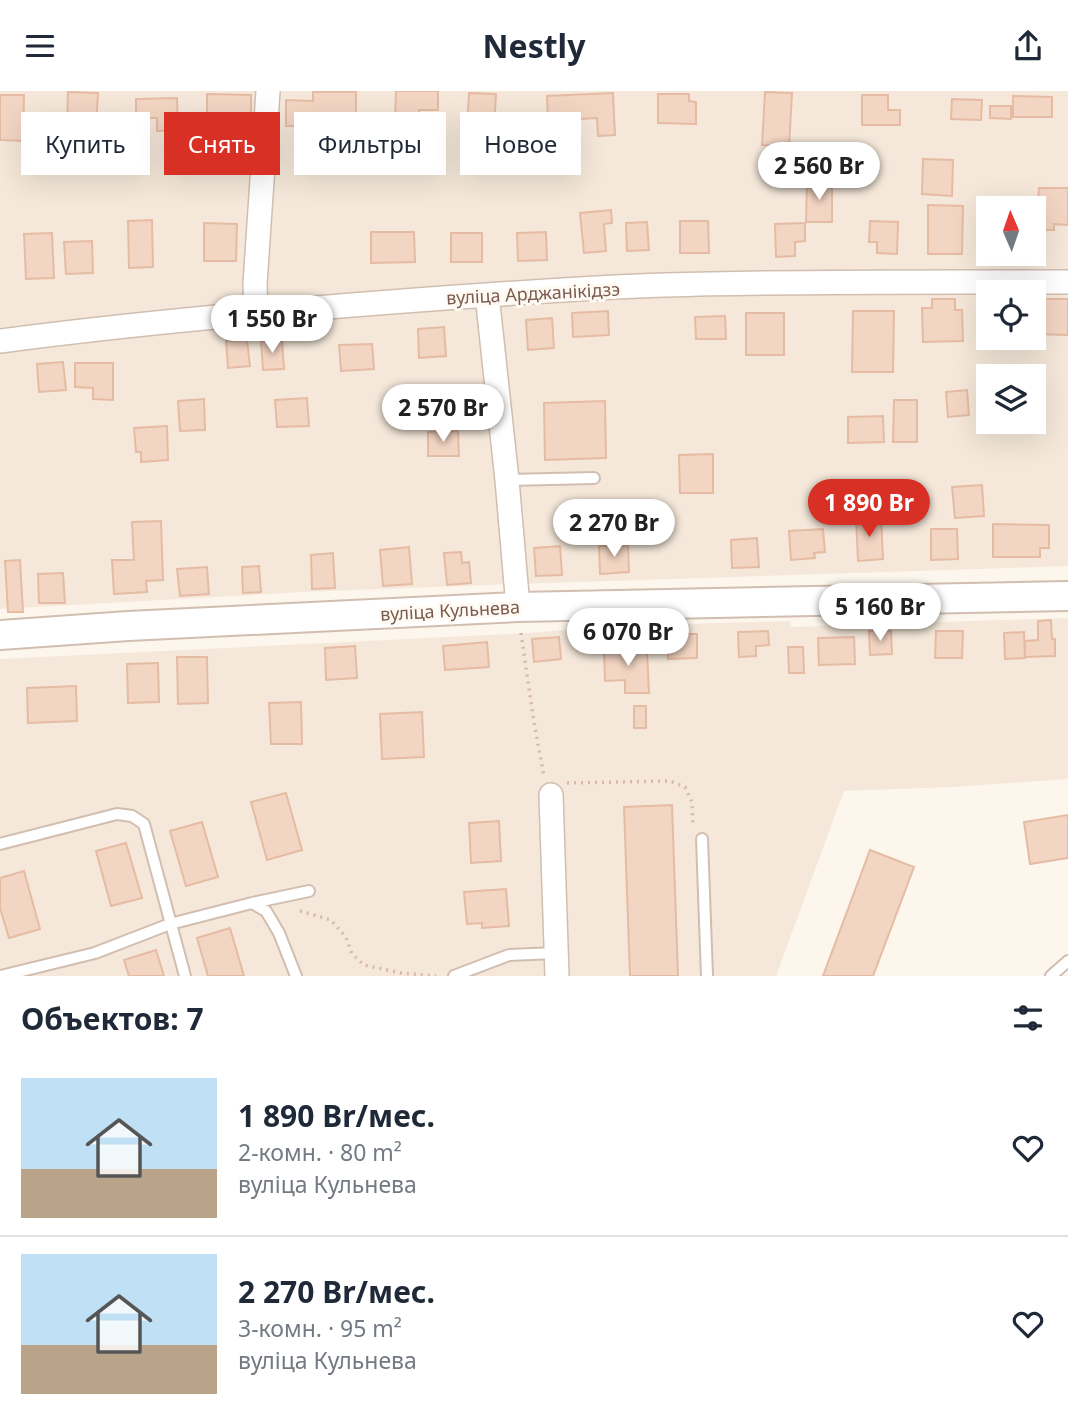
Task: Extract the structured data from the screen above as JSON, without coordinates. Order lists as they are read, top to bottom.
{
  "streets": {
    "street": ["вуліца Арджанікідзэ", "вуліца Кульнева"]
  },
  "north": "top",
  "page": {
    "header": "Nestly",
    "chip": [
      "Купить",
      "Снять",
      "Фильтры",
      "Новое"
    ],
    "price": [
      "2 560 Br",
      "1 550 Br",
      "2 570 Br",
      "1 890 Br",
      "2 270 Br",
      "5 160 Br",
      "6 070 Br"
    ],
    "heading": "Объектов: 7",
    "list": [
      {
        "name": "1 890 Br/мес.",
        "note": "2-комн. · 80 m² · вуліца Кульнева"
      },
      {
        "name": "2 270 Br/мес.",
        "note": "3-комн. · 95 m² · вуліца Кульнева"
      }
    ]
  }
}
